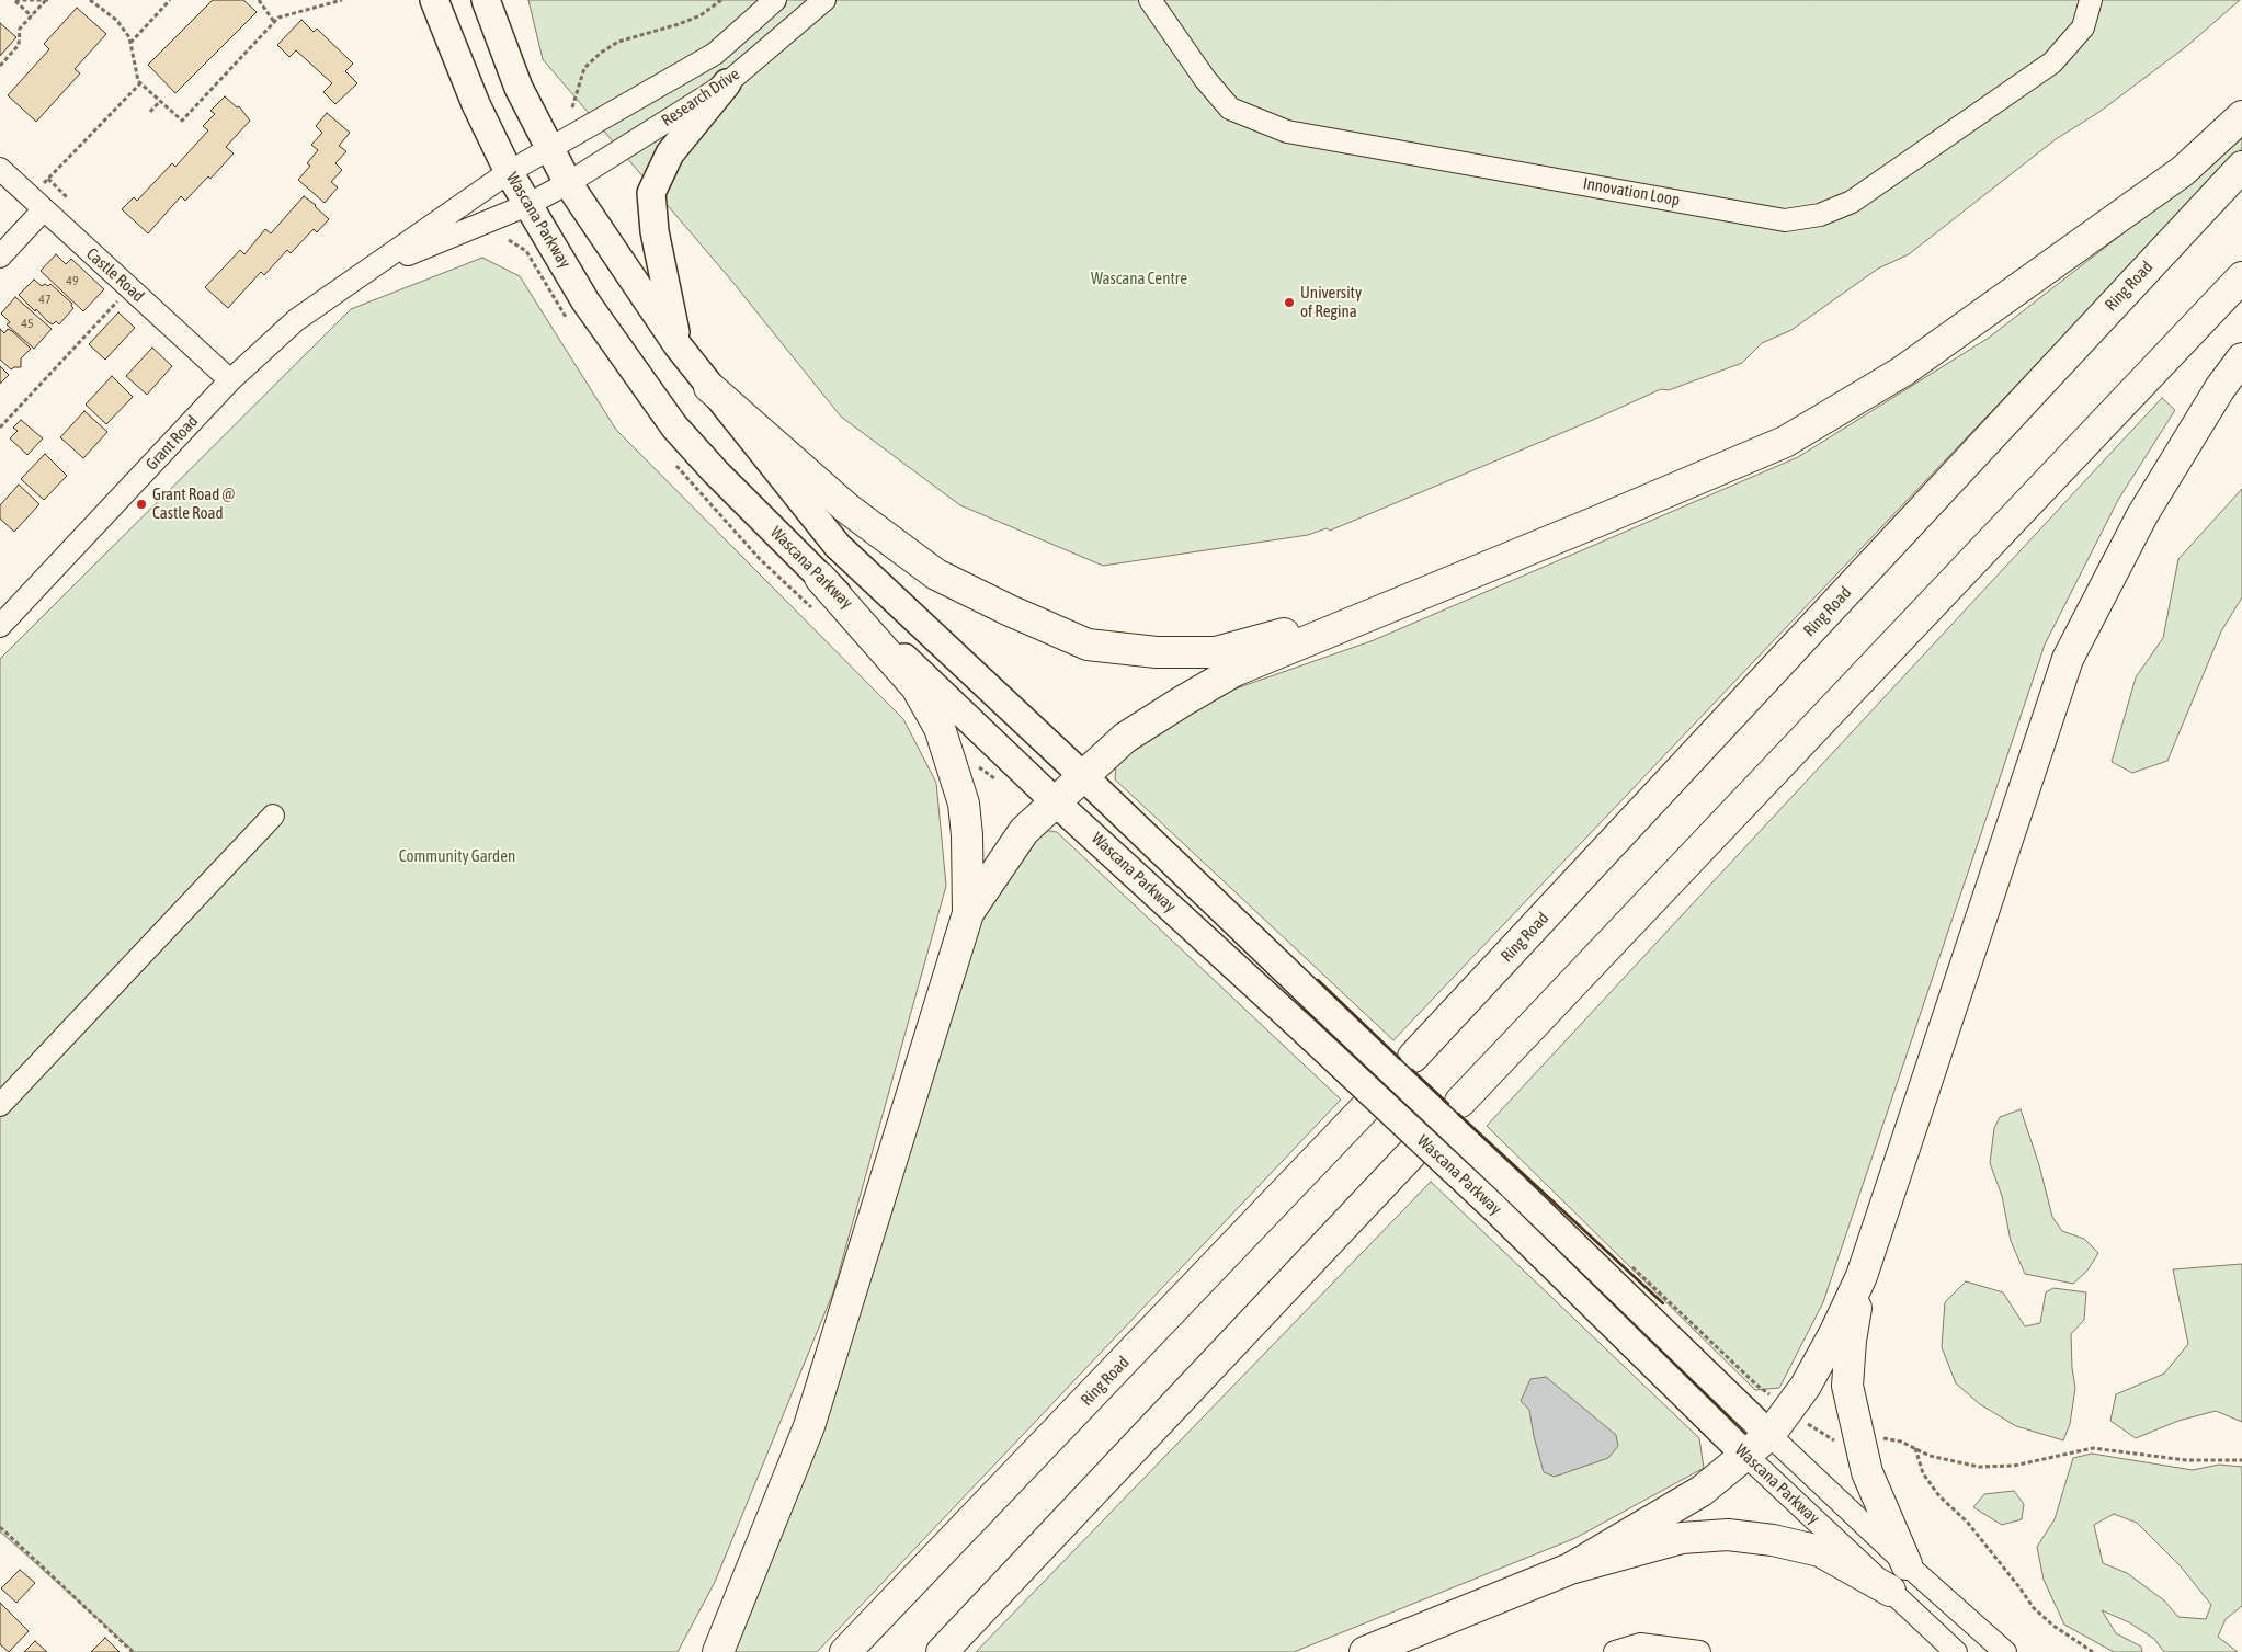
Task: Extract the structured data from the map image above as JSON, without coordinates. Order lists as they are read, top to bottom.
{
  "streets": {
    "highway": ["Ring Road"],
    "main road": ["Wascana Parkway"],
    "street": [
      "Research Drive",
      "Innovation Loop",
      "Castle Road",
      "Grant Road"
    ]
  },
  "crossings": [
    ["Research Drive", "Wascana Parkway"],
    ["Research Drive", "Grant Road"],
    ["Wascana Parkway", "Grant Road"],
    ["Castle Road", "Grant Road"]
  ],
  "parks": ["Wascana Centre", "Community Garden"],
  "places": ["University of Regina", "Grant Road @ Castle Road"],
  "house_numbers": ["49", "47", "45"]
}
